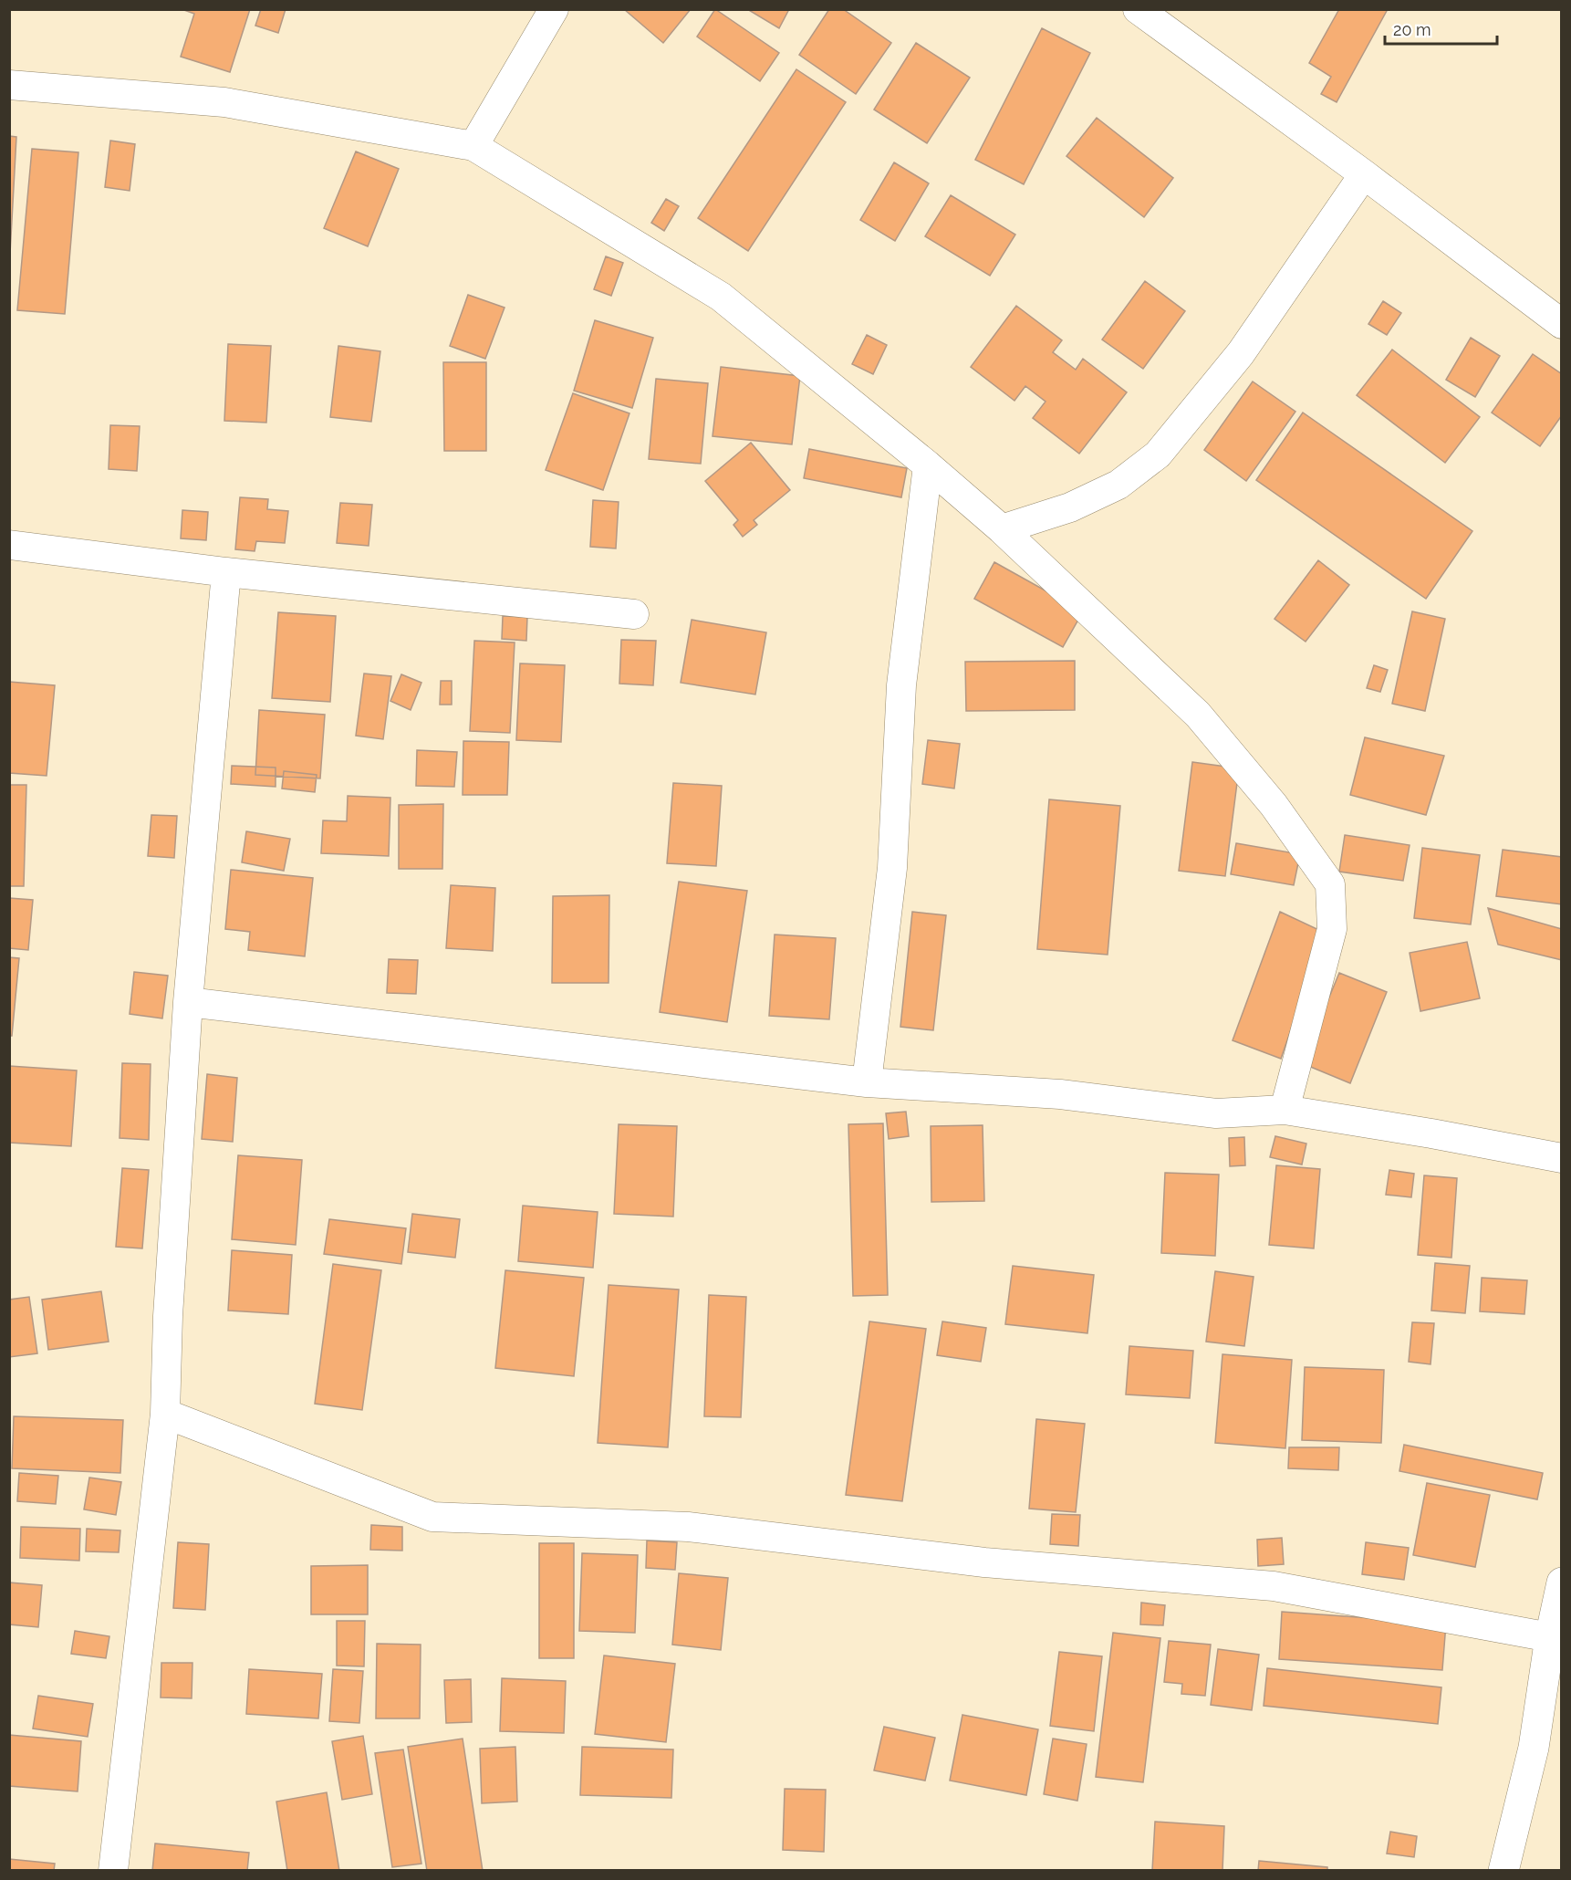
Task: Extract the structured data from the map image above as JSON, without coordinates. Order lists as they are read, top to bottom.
{
  "scale_bar": "20 m"
}
